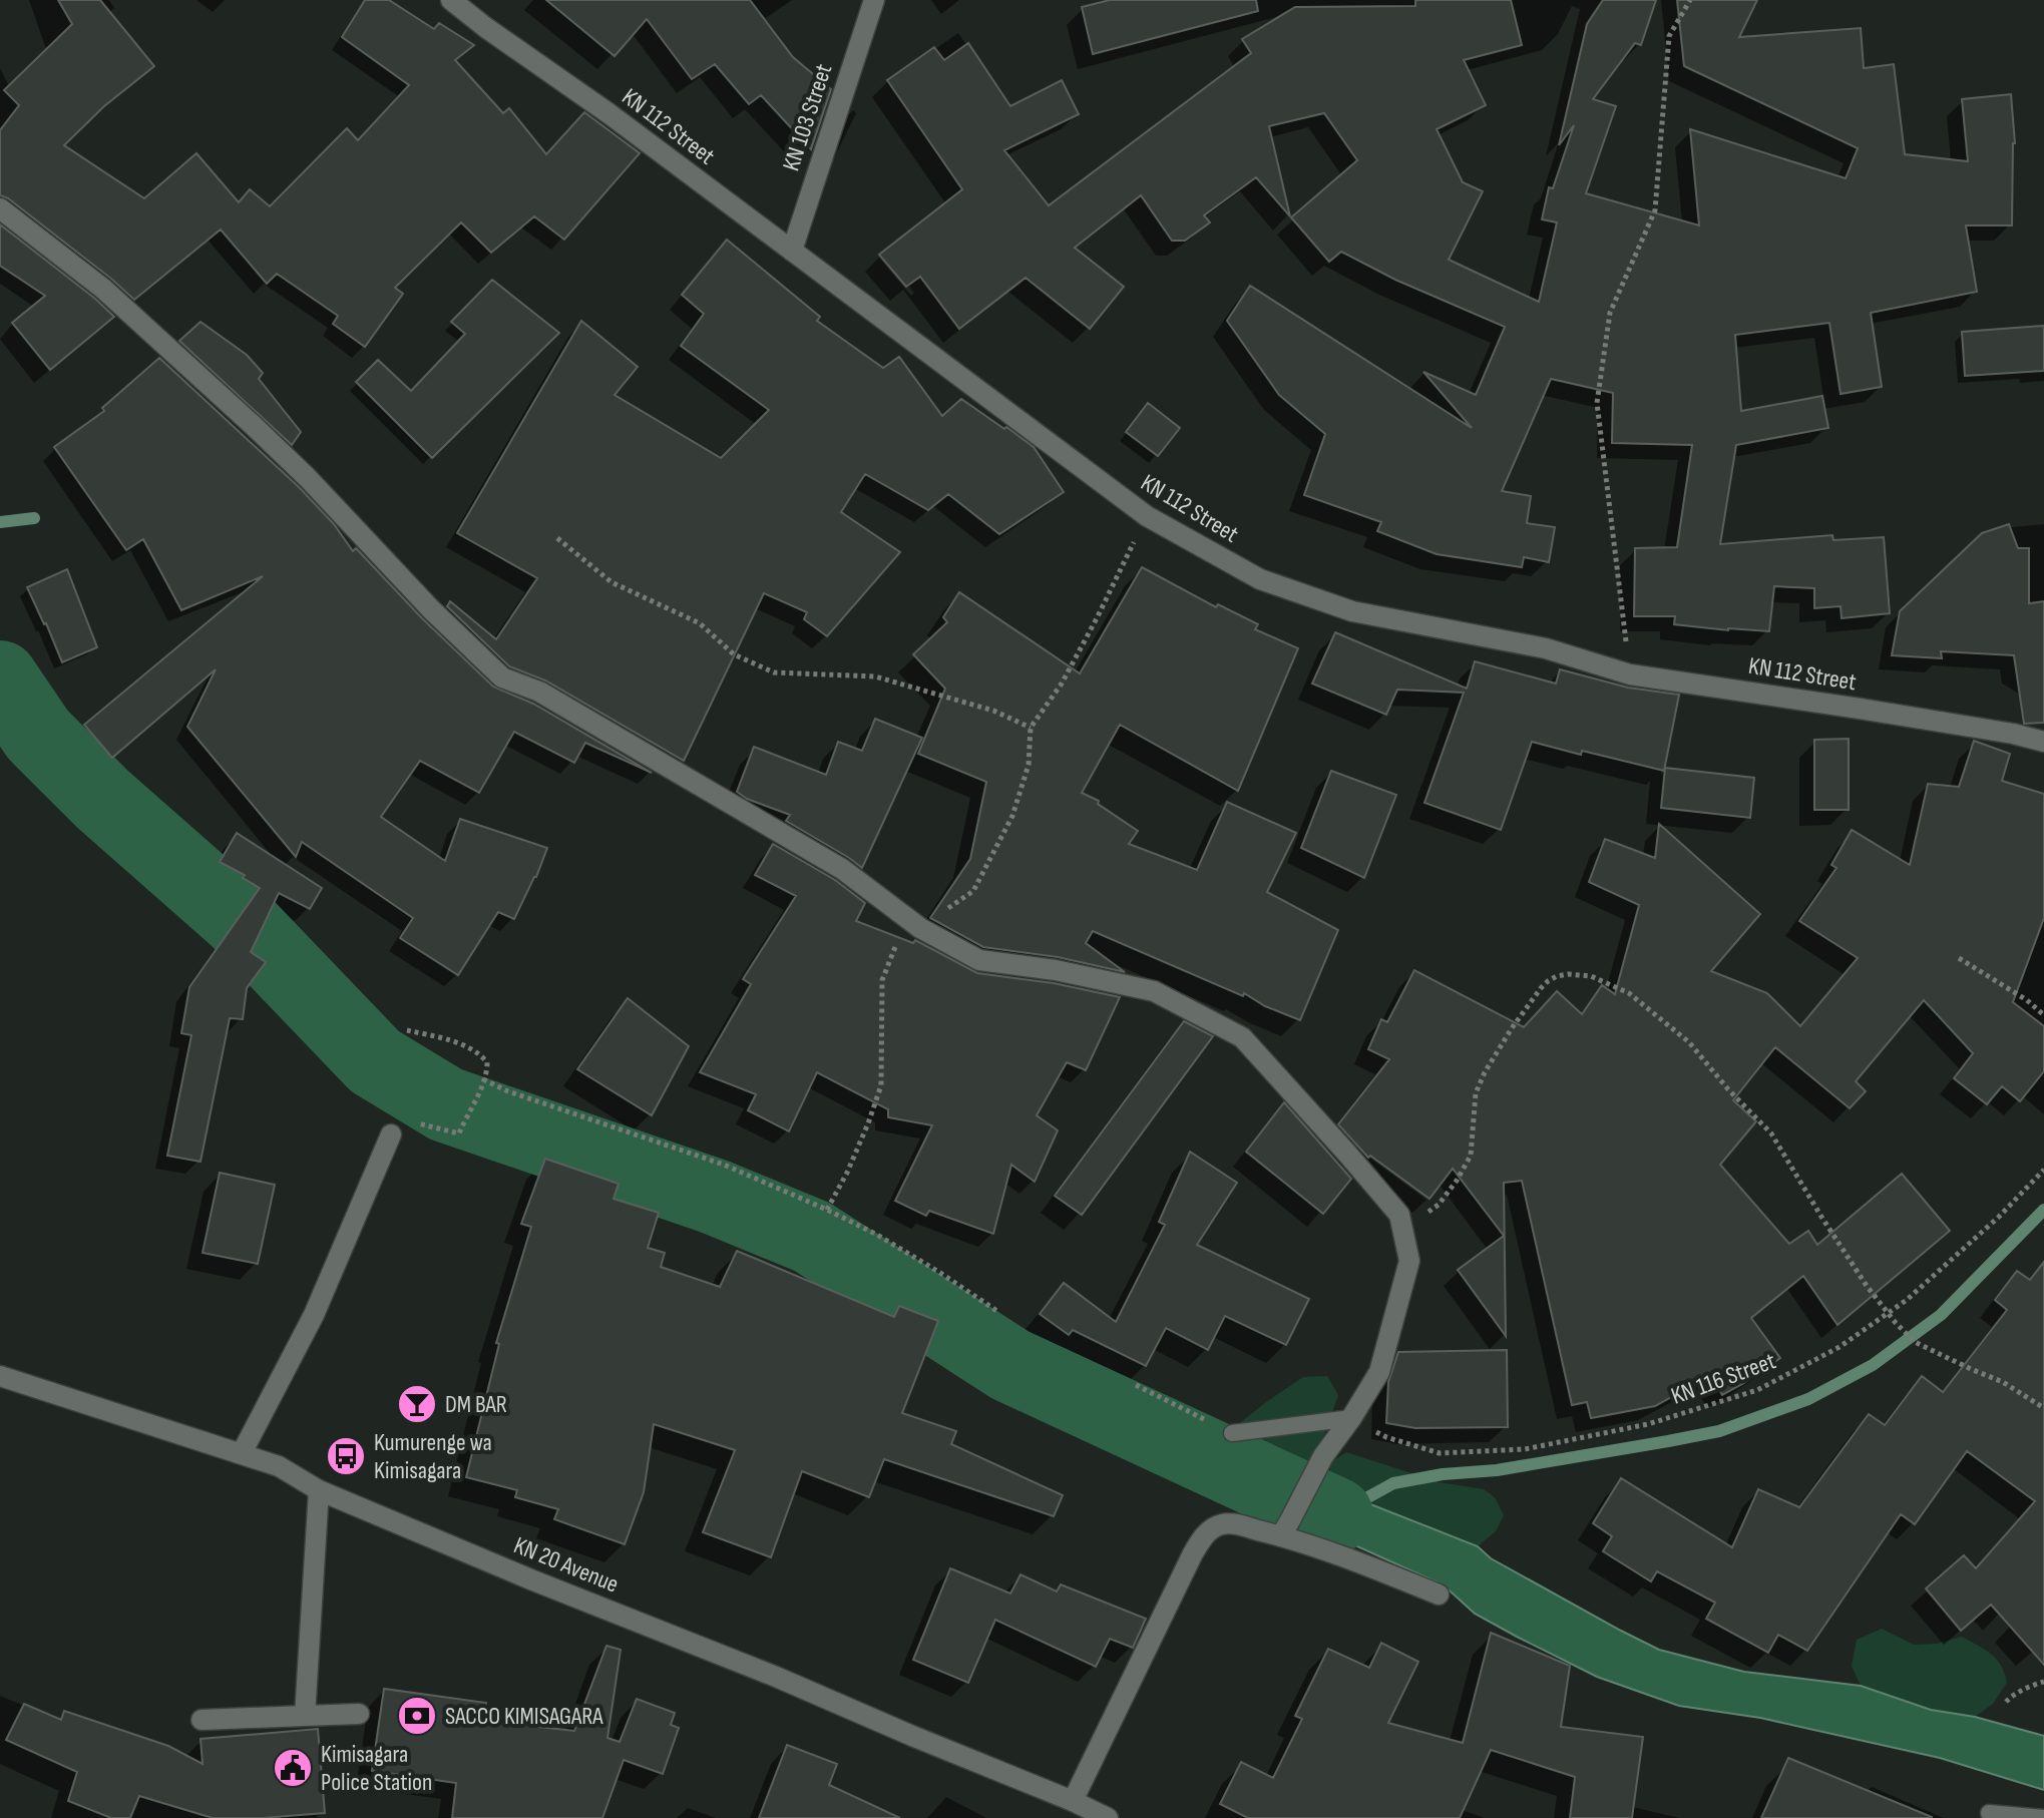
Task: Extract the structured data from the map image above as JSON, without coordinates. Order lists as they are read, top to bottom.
{
  "streets": {
    "street": ["KN 103 Street", "KN 112 Street", "KN 20 Avenue"],
    "path": ["KN 116 Street"]
  },
  "crossings": [
    ["KN 103 Street", "KN 112 Street"]
  ],
  "places": {
    "bar": ["DM BAR"],
    "bus stop": ["Kumurenge wa Kimisagara"],
    "bank": ["SACCO KIMISAGARA"],
    "public building": ["Kimisagara Police Station"]
  }
}
